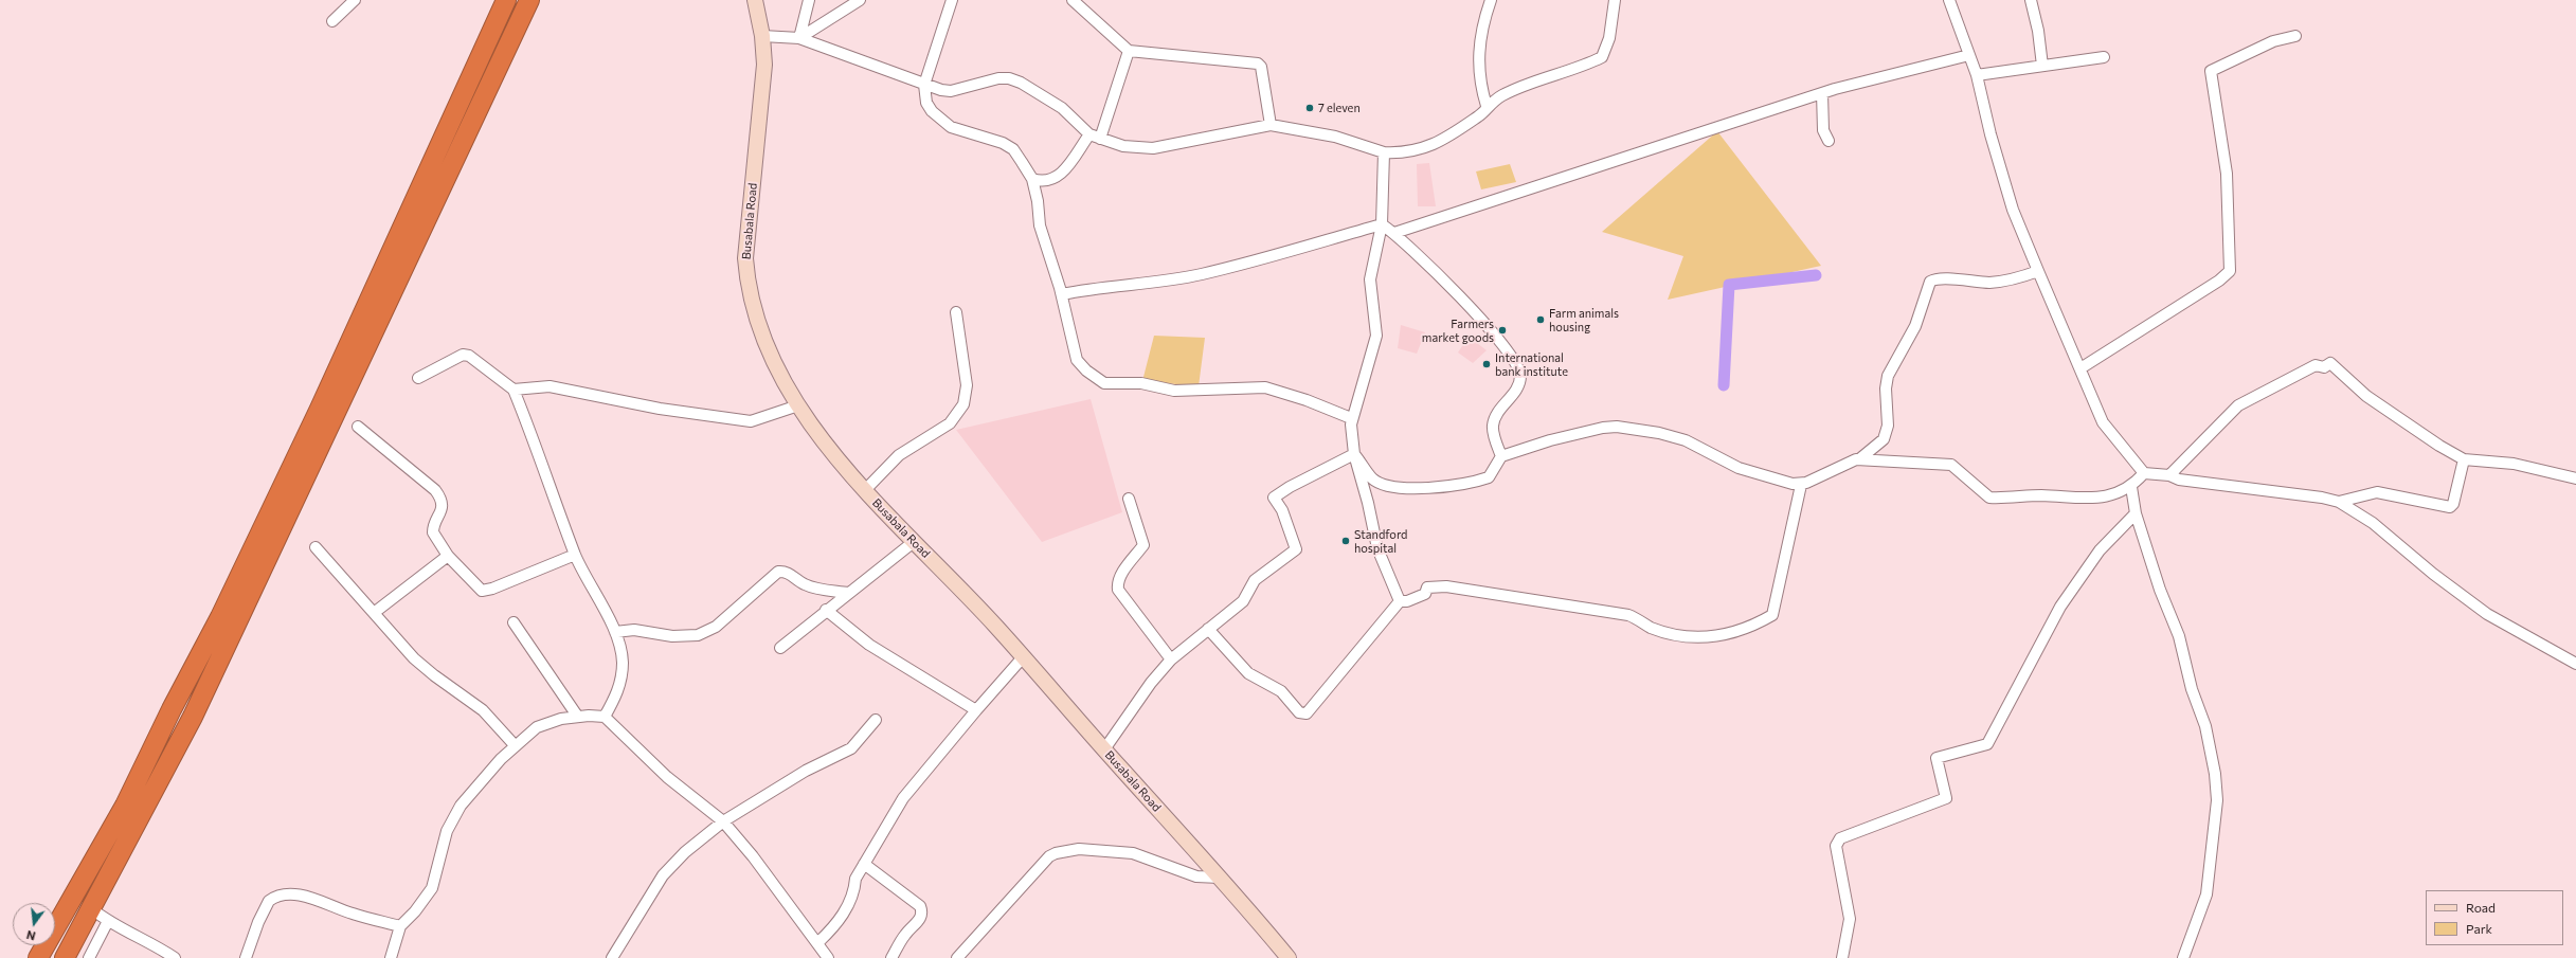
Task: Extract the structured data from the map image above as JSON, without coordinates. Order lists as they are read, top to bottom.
{
  "streets": {
    "street": ["Busabala Road"]
  },
  "places": [
    "7 eleven",
    "Farm animals housing",
    "Farmers market goods",
    "International bank institute",
    "Standford hospital"
  ],
  "legend": ["Road", "Park"],
  "north": "bottom"
}
